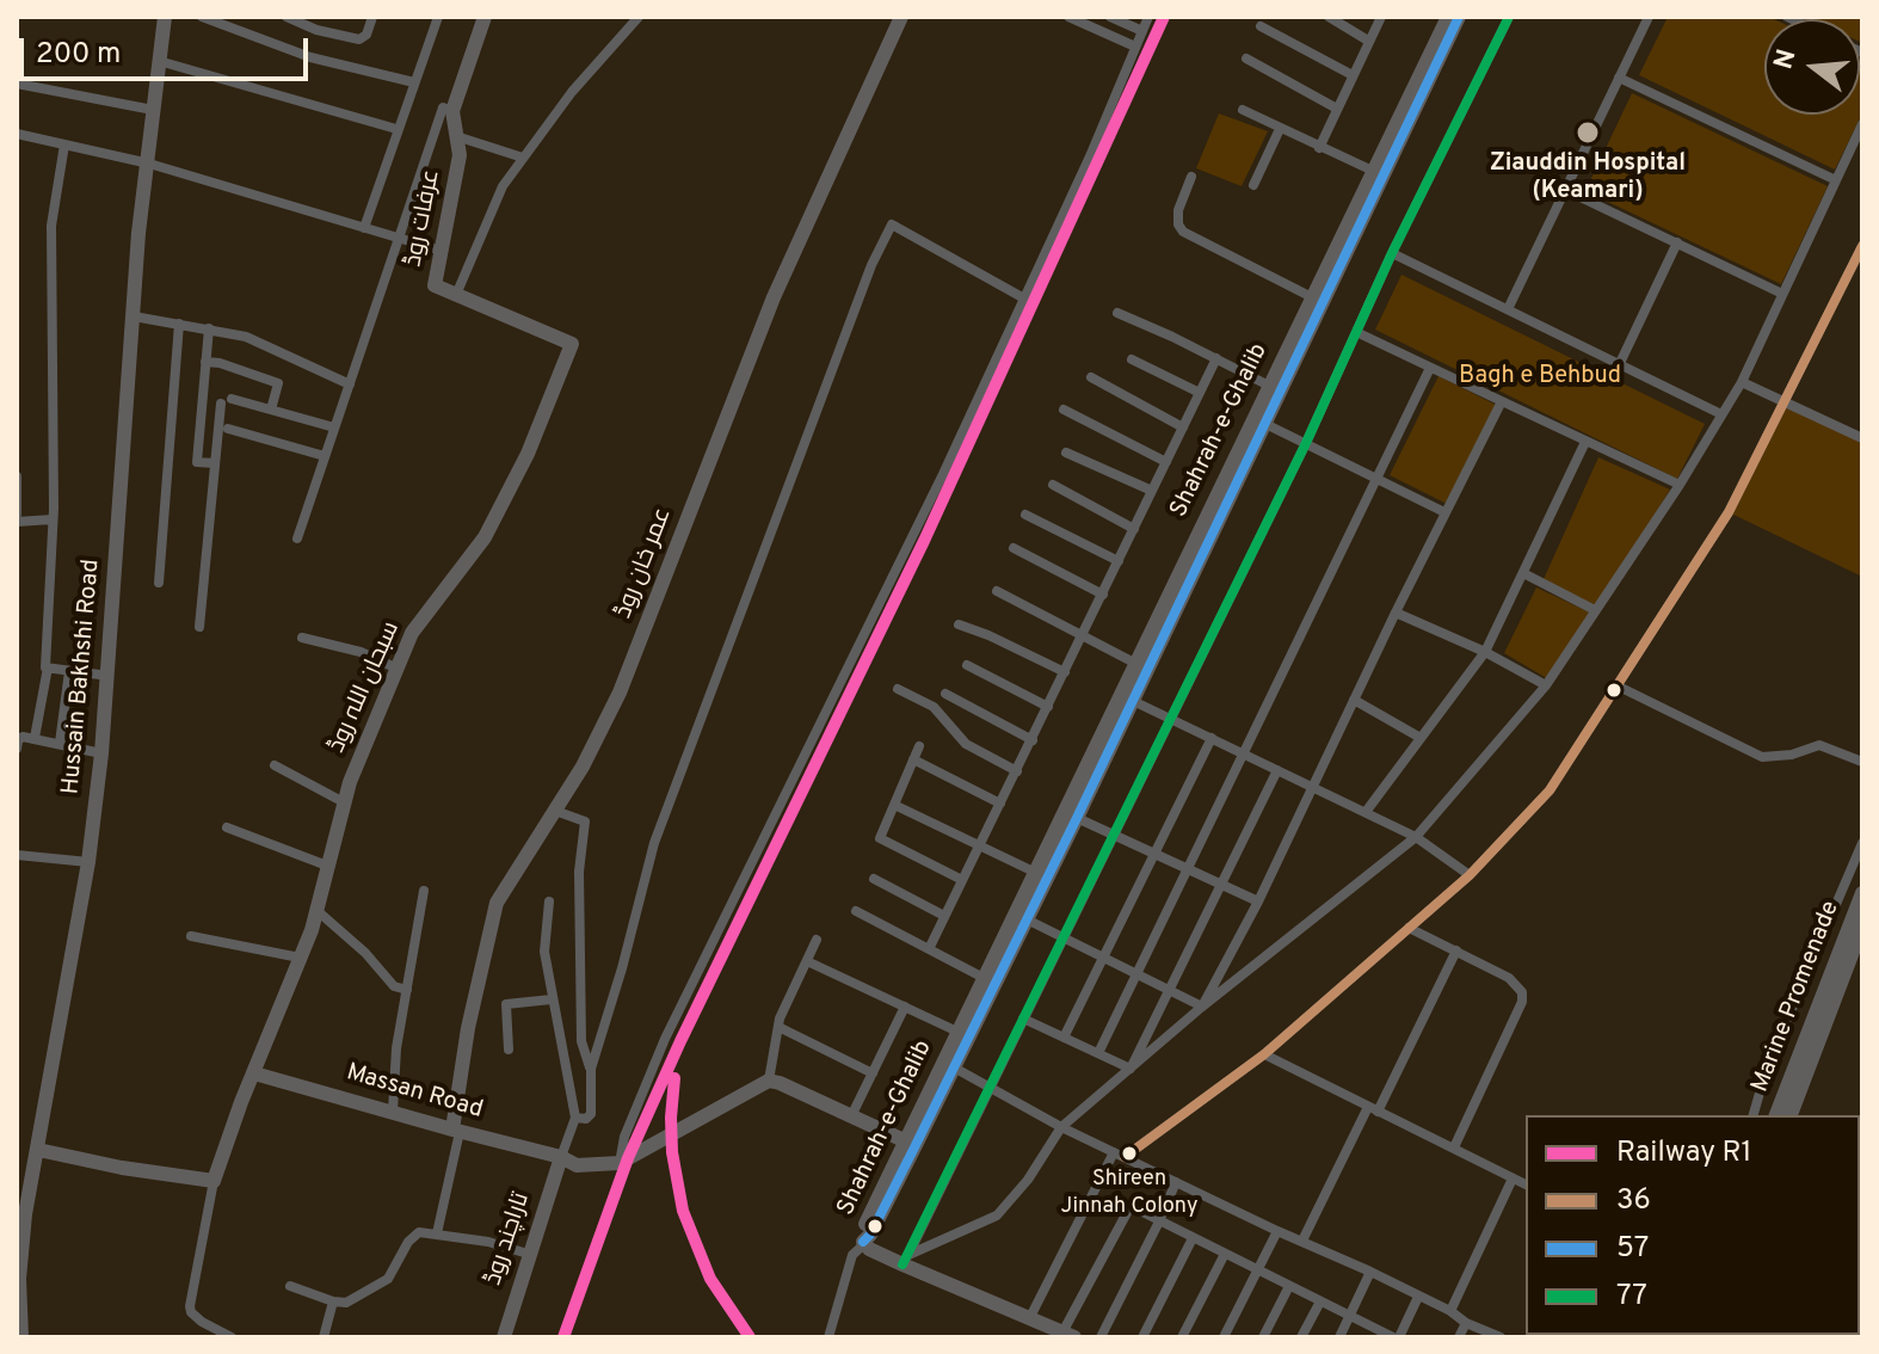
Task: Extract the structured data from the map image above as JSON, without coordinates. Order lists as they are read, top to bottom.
{
  "streets": {
    "street": [
      "عرفات روڈ",
      "Shahrah-e-Ghalib",
      "عمر خان روڈ",
      "Hussain Bakhshi Road",
      "سبحان اللہ روڈ",
      "Marine Promenade",
      "Massan Road",
      "تاراچند روڈ"
    ]
  },
  "crossings": [
    ["عرفات روڈ", "سبحان اللہ روڈ"],
    ["عمر خان روڈ", "Massan Road"],
    ["سبحان اللہ روڈ", "Massan Road"],
    ["Massan Road", "تاراچند روڈ"]
  ],
  "parks": ["Bagh e Behbud"],
  "places": ["Ziauddin Hospital (Keamari)", "Shireen Jinnah Colony"],
  "lines": [
    "rail line R1",
    "transit line 57",
    "transit line 77",
    "transit line 36"
  ],
  "legend": [
    "Railway R1",
    "36",
    "57",
    "77"
  ],
  "scale_bar": "200 m",
  "north": "left"
}
